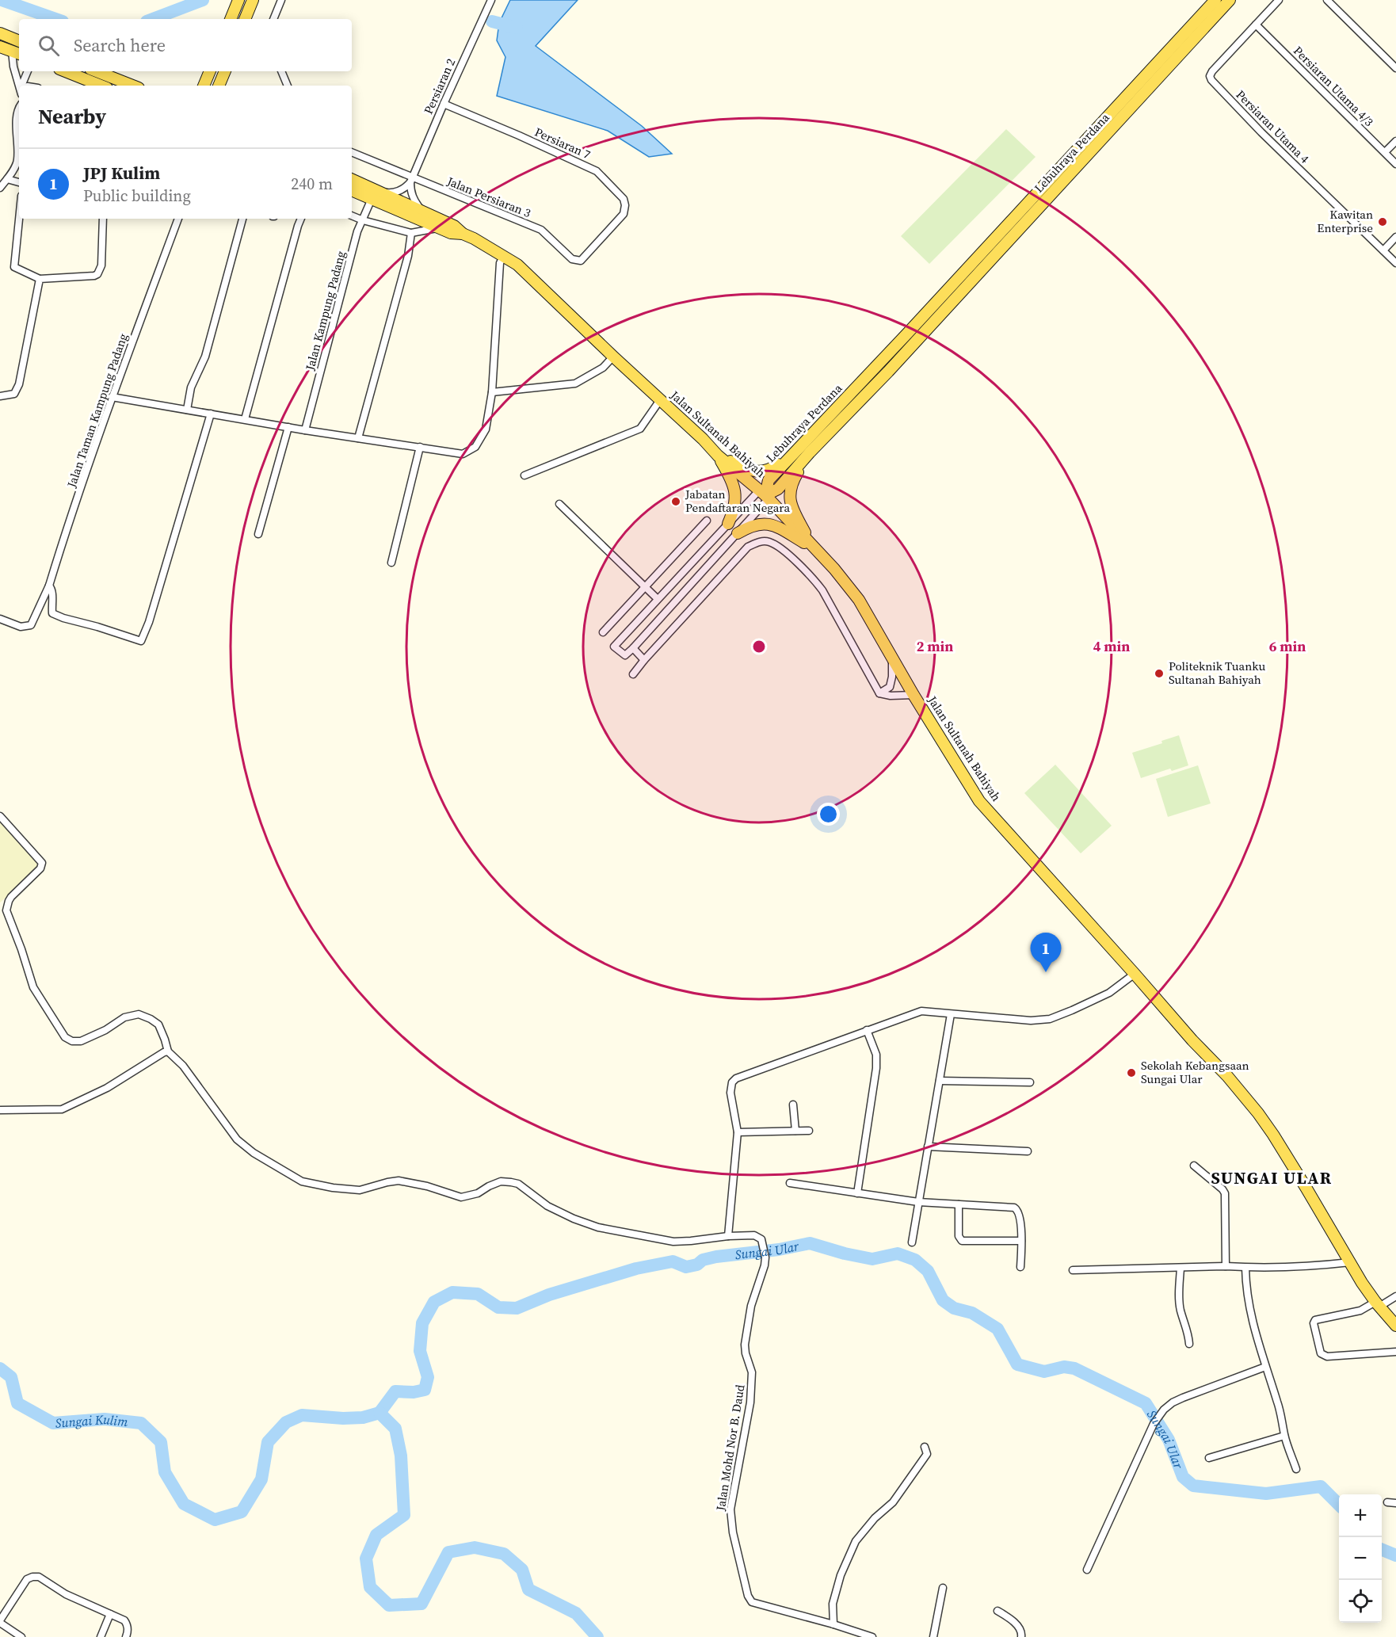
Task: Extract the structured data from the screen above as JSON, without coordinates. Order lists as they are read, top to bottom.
{
  "streets": {
    "main road": ["Lebuhraya Perdana", "Jalan Sultanah Bahiyah"],
    "street": [
      "Persiaran 2",
      "Persiaran Utama 4/3",
      "Persiaran Utama 4",
      "Persiaran 7",
      "Jalan Persiaran 3",
      "Jalan Kampung Padang",
      "Jalan Taman Kampung Padang",
      "Jalan Mohd Nor B. Daud"
    ]
  },
  "crossings": [
    ["Persiaran 2", "Persiaran 7"],
    ["Persiaran 2", "Jalan Persiaran 3"],
    ["Persiaran Utama 4/3", "Persiaran Utama 4"],
    ["Persiaran 7", "Jalan Persiaran 3"],
    ["Lebuhraya Perdana", "Jalan Sultanah Bahiyah"],
    ["Jalan Kampung Padang", "Jalan Sultanah Bahiyah"]
  ],
  "districts": ["SUNGAI ULAR"],
  "water": ["Sungai Ular", "Sungai Kulim"],
  "places": [
    "Kawitan Enterprise",
    "Jabatan Pendaftaran Negara",
    "Politeknik Tuanku Sultanah Bahiyah",
    "Sekolah Kebangsaan Sungai Ular"
  ],
  "page": {
    "search": "Search here",
    "heading": "Nearby",
    "list": [
      {
        "mark": "1",
        "name": "JPJ Kulim",
        "note": "Public building",
        "value": "240 m"
      }
    ],
    "pins": "1",
    "map_buttons": ["+", "−"]
  },
  "rings": ["2 min", "4 min", "6 min"]
}
